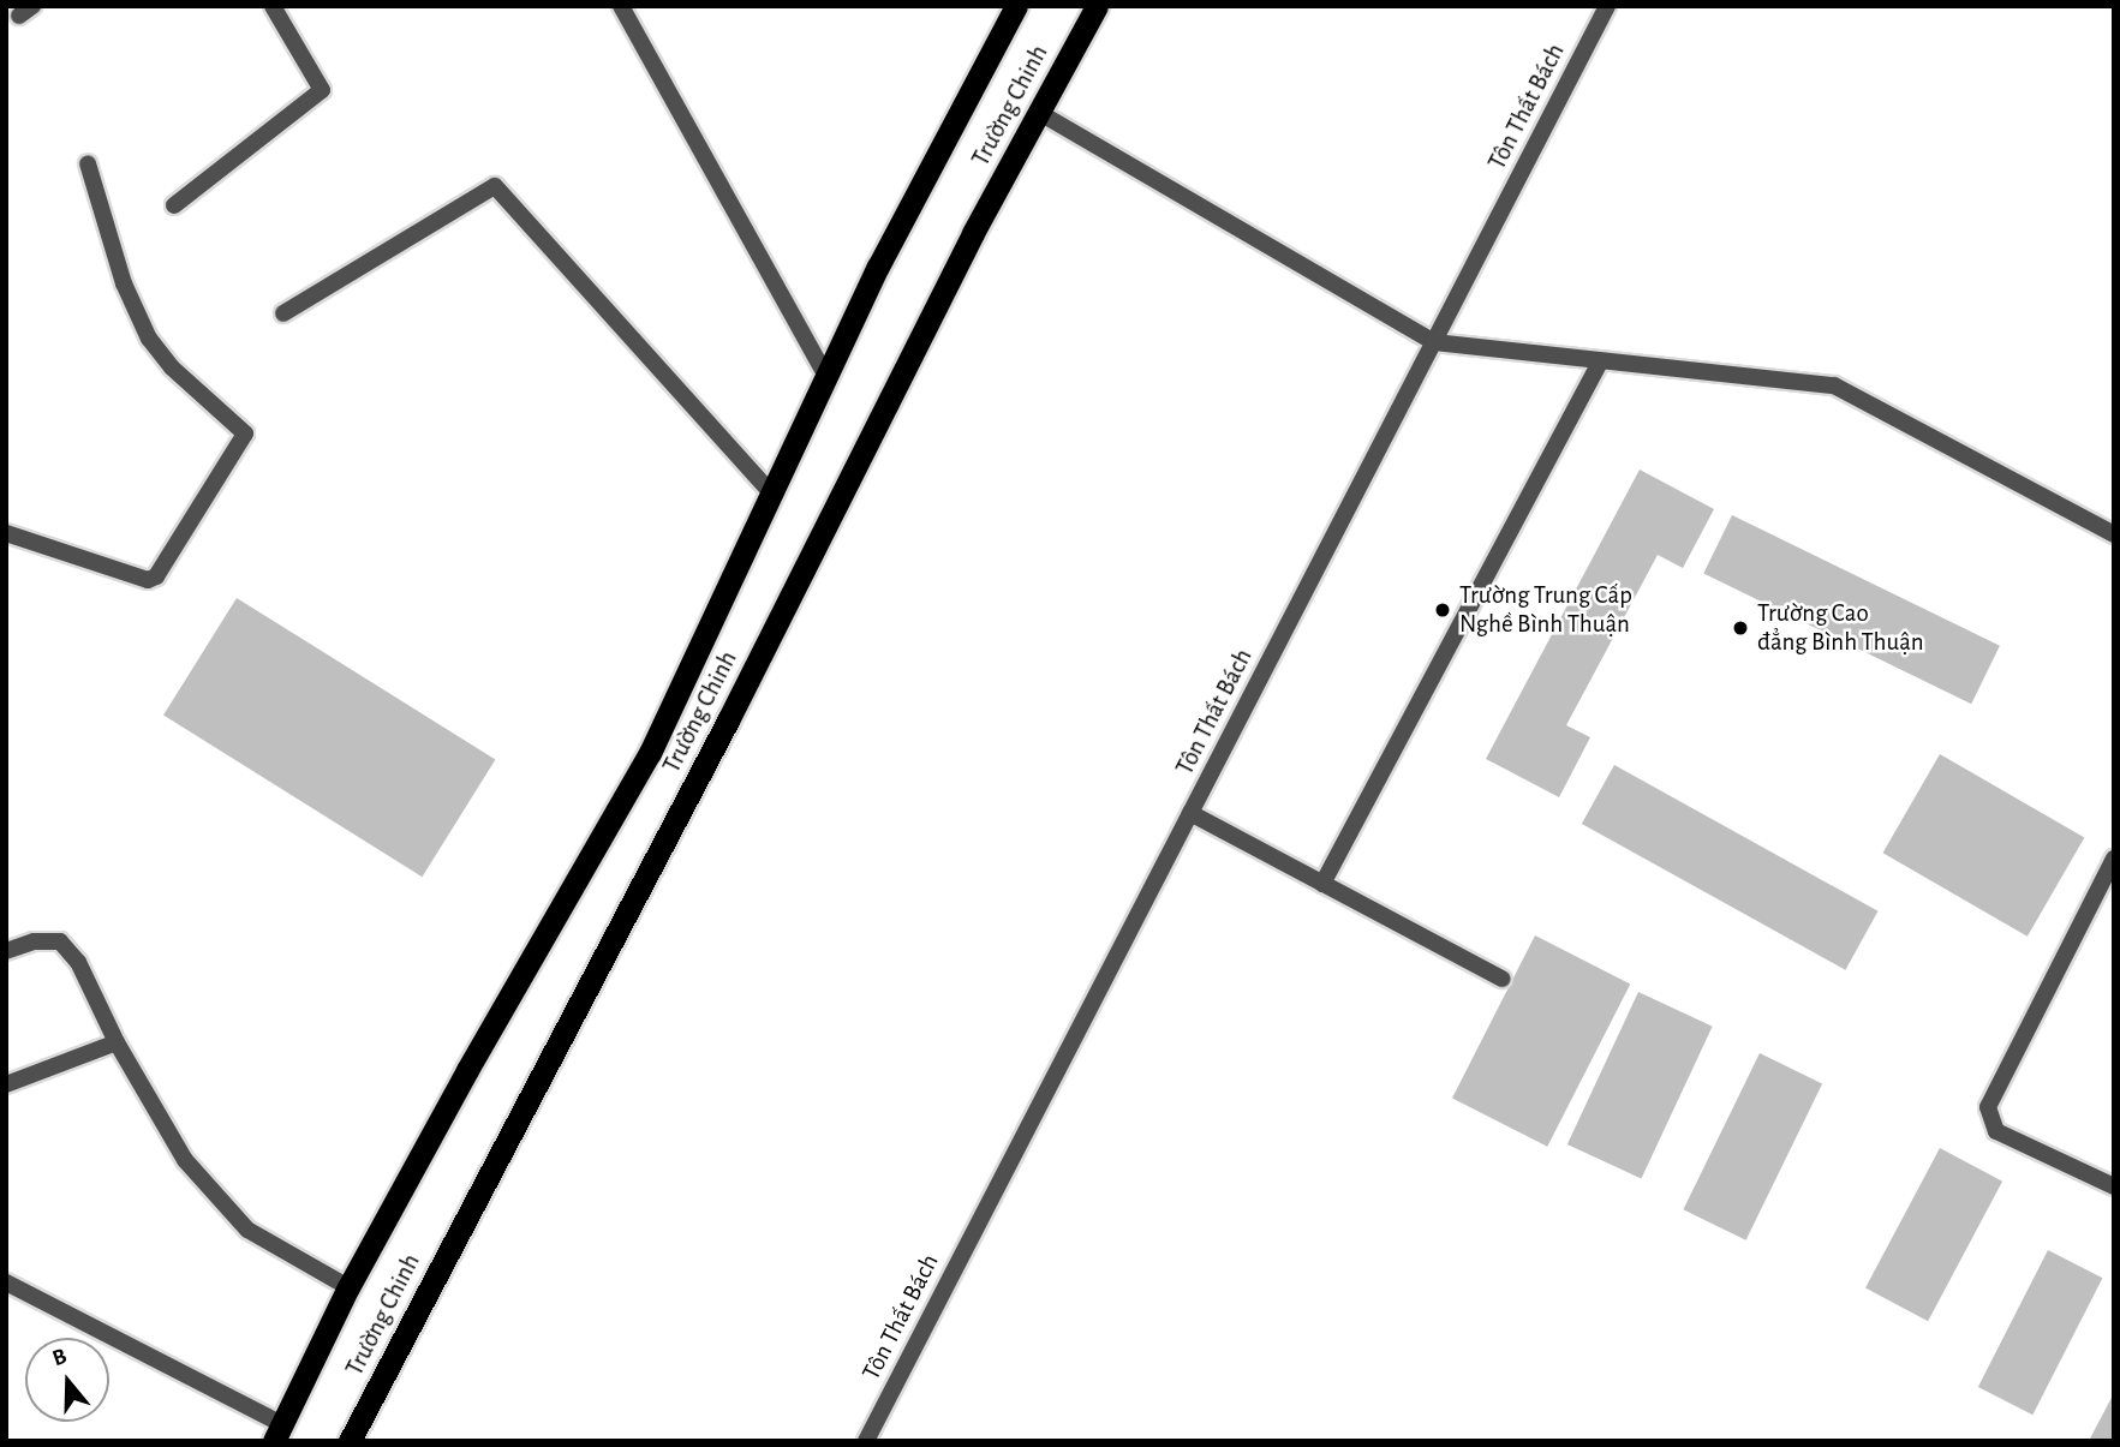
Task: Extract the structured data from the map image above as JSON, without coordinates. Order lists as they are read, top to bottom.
{
  "streets": {
    "highway": ["Trường Chinh"],
    "street": ["Tôn Thất Bách"]
  },
  "places": ["Trường Trung Cấp Nghề Bình Thuận", "Trường Cao đẳng Bình Thuận"],
  "north": "top"
}
